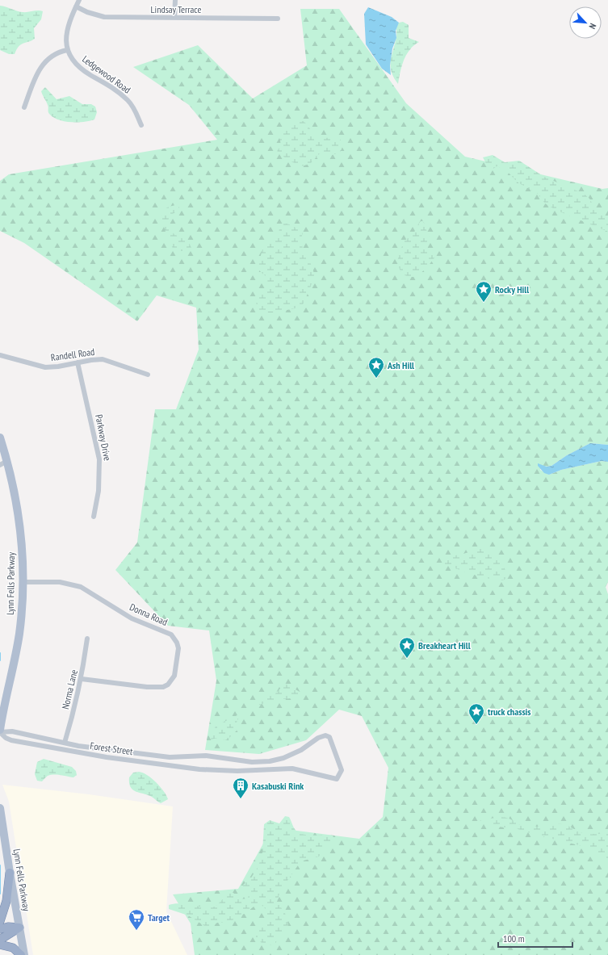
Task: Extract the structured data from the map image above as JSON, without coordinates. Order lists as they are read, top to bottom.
{
  "streets": {
    "main road": ["Lynn Fells Parkway"],
    "street": [
      "Lindsay Terrace",
      "Ledgewood Road",
      "Randell Road",
      "Parkway Drive",
      "Donna Road",
      "Norma Lane",
      "Forest Street"
    ]
  },
  "crossings": [
    ["Lindsay Terrace", "Ledgewood Road"],
    ["Randell Road", "Parkway Drive"],
    ["Lynn Fells Parkway", "Donna Road"],
    ["Lynn Fells Parkway", "Forest Street"],
    ["Donna Road", "Norma Lane"],
    ["Norma Lane", "Forest Street"]
  ],
  "places": {
    "place": [
      "Rocky Hill",
      "Ash Hill",
      "Breakheart Hill",
      "truck chassis"
    ],
    "building": ["Kasabuski Rink"],
    "supermarket": ["Target"]
  },
  "scale_bar": "100 m",
  "north": "bottom right"
}
